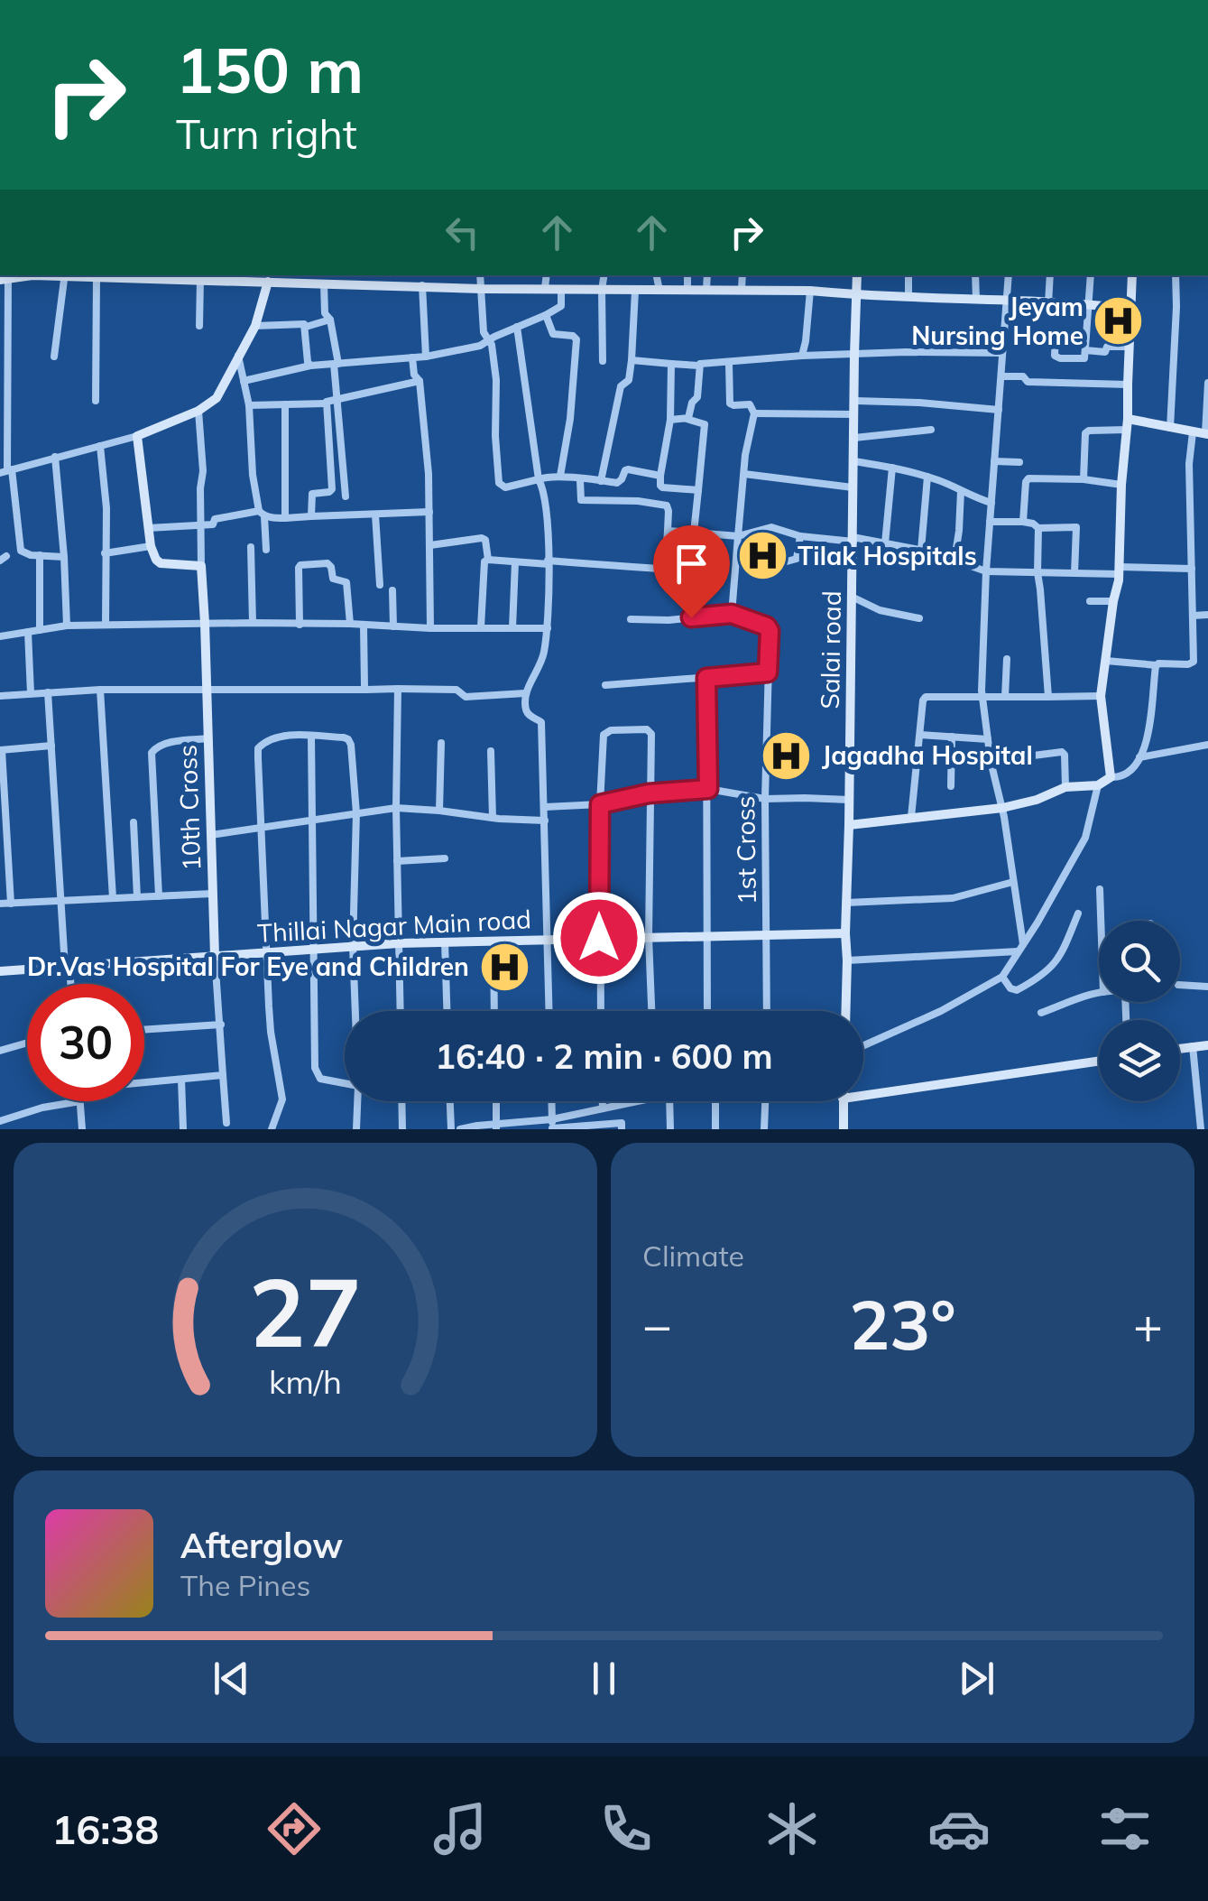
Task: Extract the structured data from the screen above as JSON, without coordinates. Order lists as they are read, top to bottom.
{
  "streets": {
    "street": [
      "Salai road",
      "10th Cross",
      "1st Cross",
      "Thillai Nagar Main road"
    ]
  },
  "crossings": [
    ["Salai road", "Thillai Nagar Main road"],
    ["10th Cross", "Thillai Nagar Main road"],
    ["1st Cross", "Thillai Nagar Main road"]
  ],
  "places": {
    "hospital": [
      "Jeyam Nursing Home",
      "Tilak Hospitals",
      "Jagadha Hospital",
      "Dr.Vas Hospital For Eye and Children"
    ]
  },
  "page": {
    "turn": ["150 m", "Turn right"],
    "limit": "30",
    "trip": "16:40 · 2 min · 600 m",
    "tile": "Climate",
    "heat": ["−", "23°", "+"],
    "song": ["Afterglow", "The Pines"],
    "tabs": "16:38",
    "gauge": ["27", "km/h"]
  }
}
